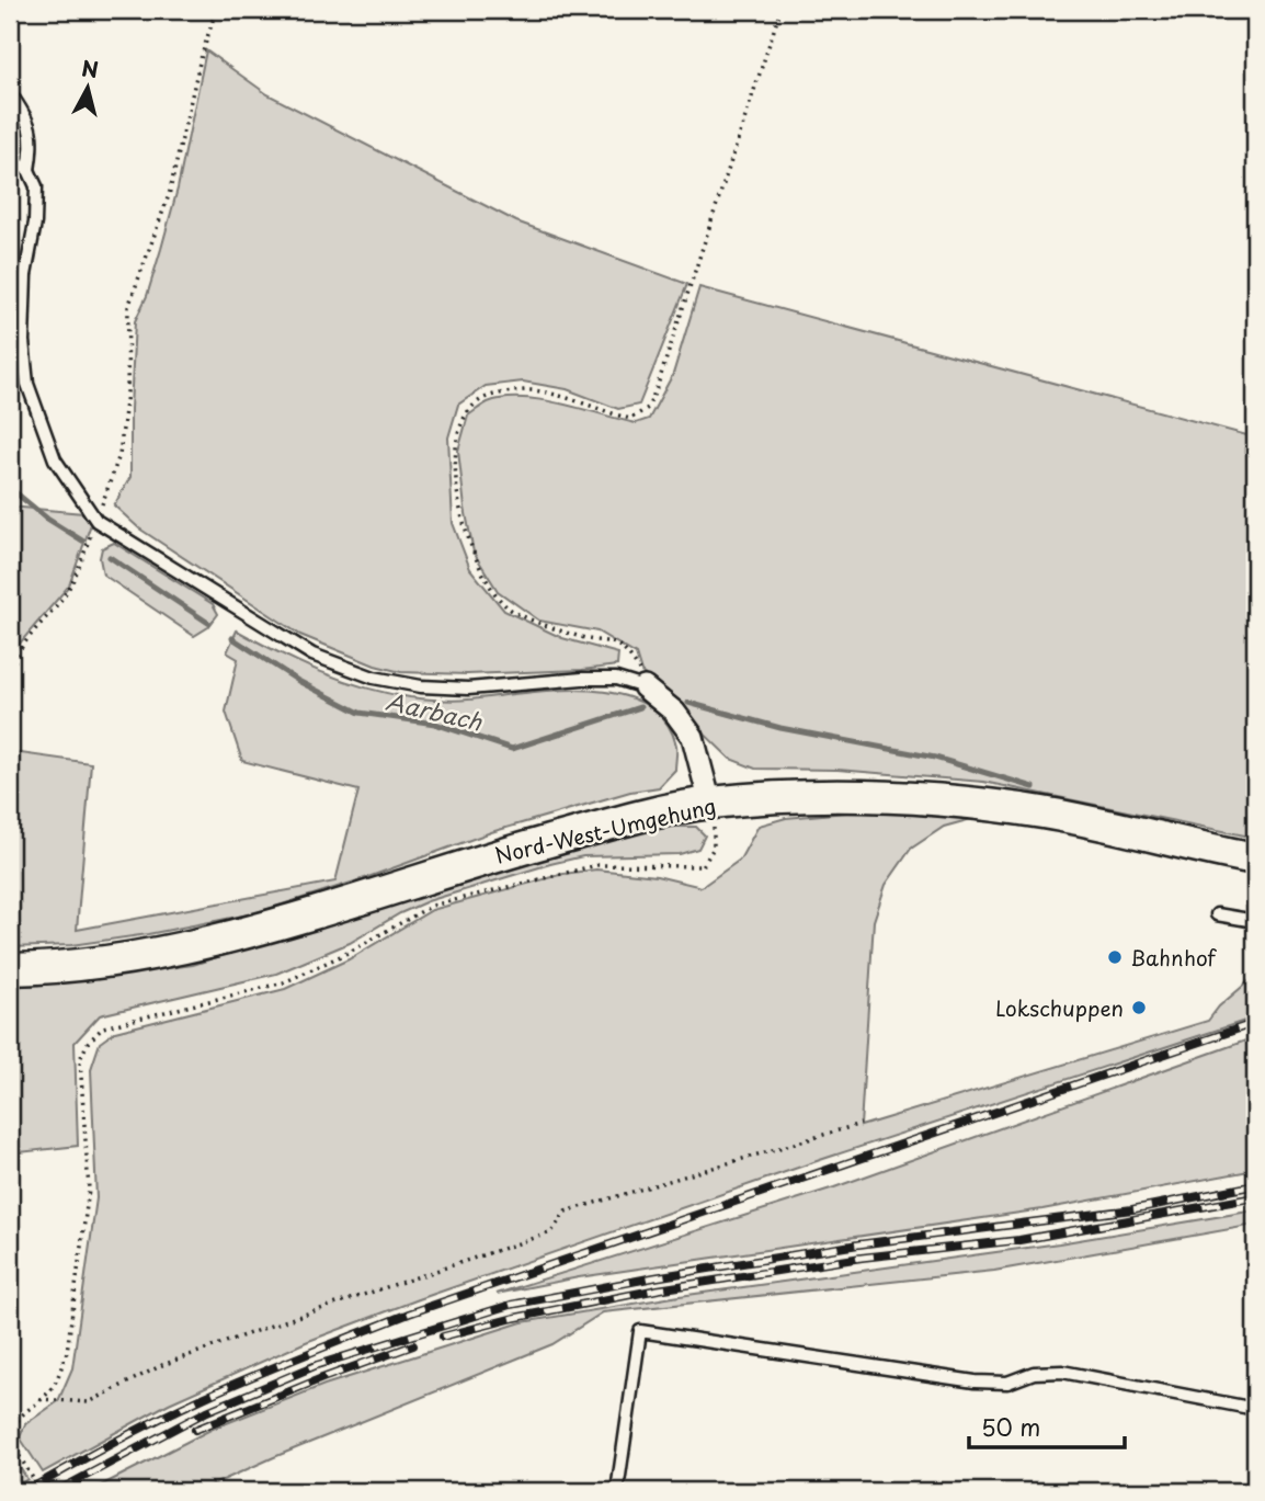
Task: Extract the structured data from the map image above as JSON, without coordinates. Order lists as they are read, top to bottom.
{
  "streets": {
    "main road": ["Nord-West-Umgehung"]
  },
  "water": ["Aarbach"],
  "places": ["Bahnhof", "Lokschuppen"],
  "scale_bar": "50 m",
  "north": "top"
}
